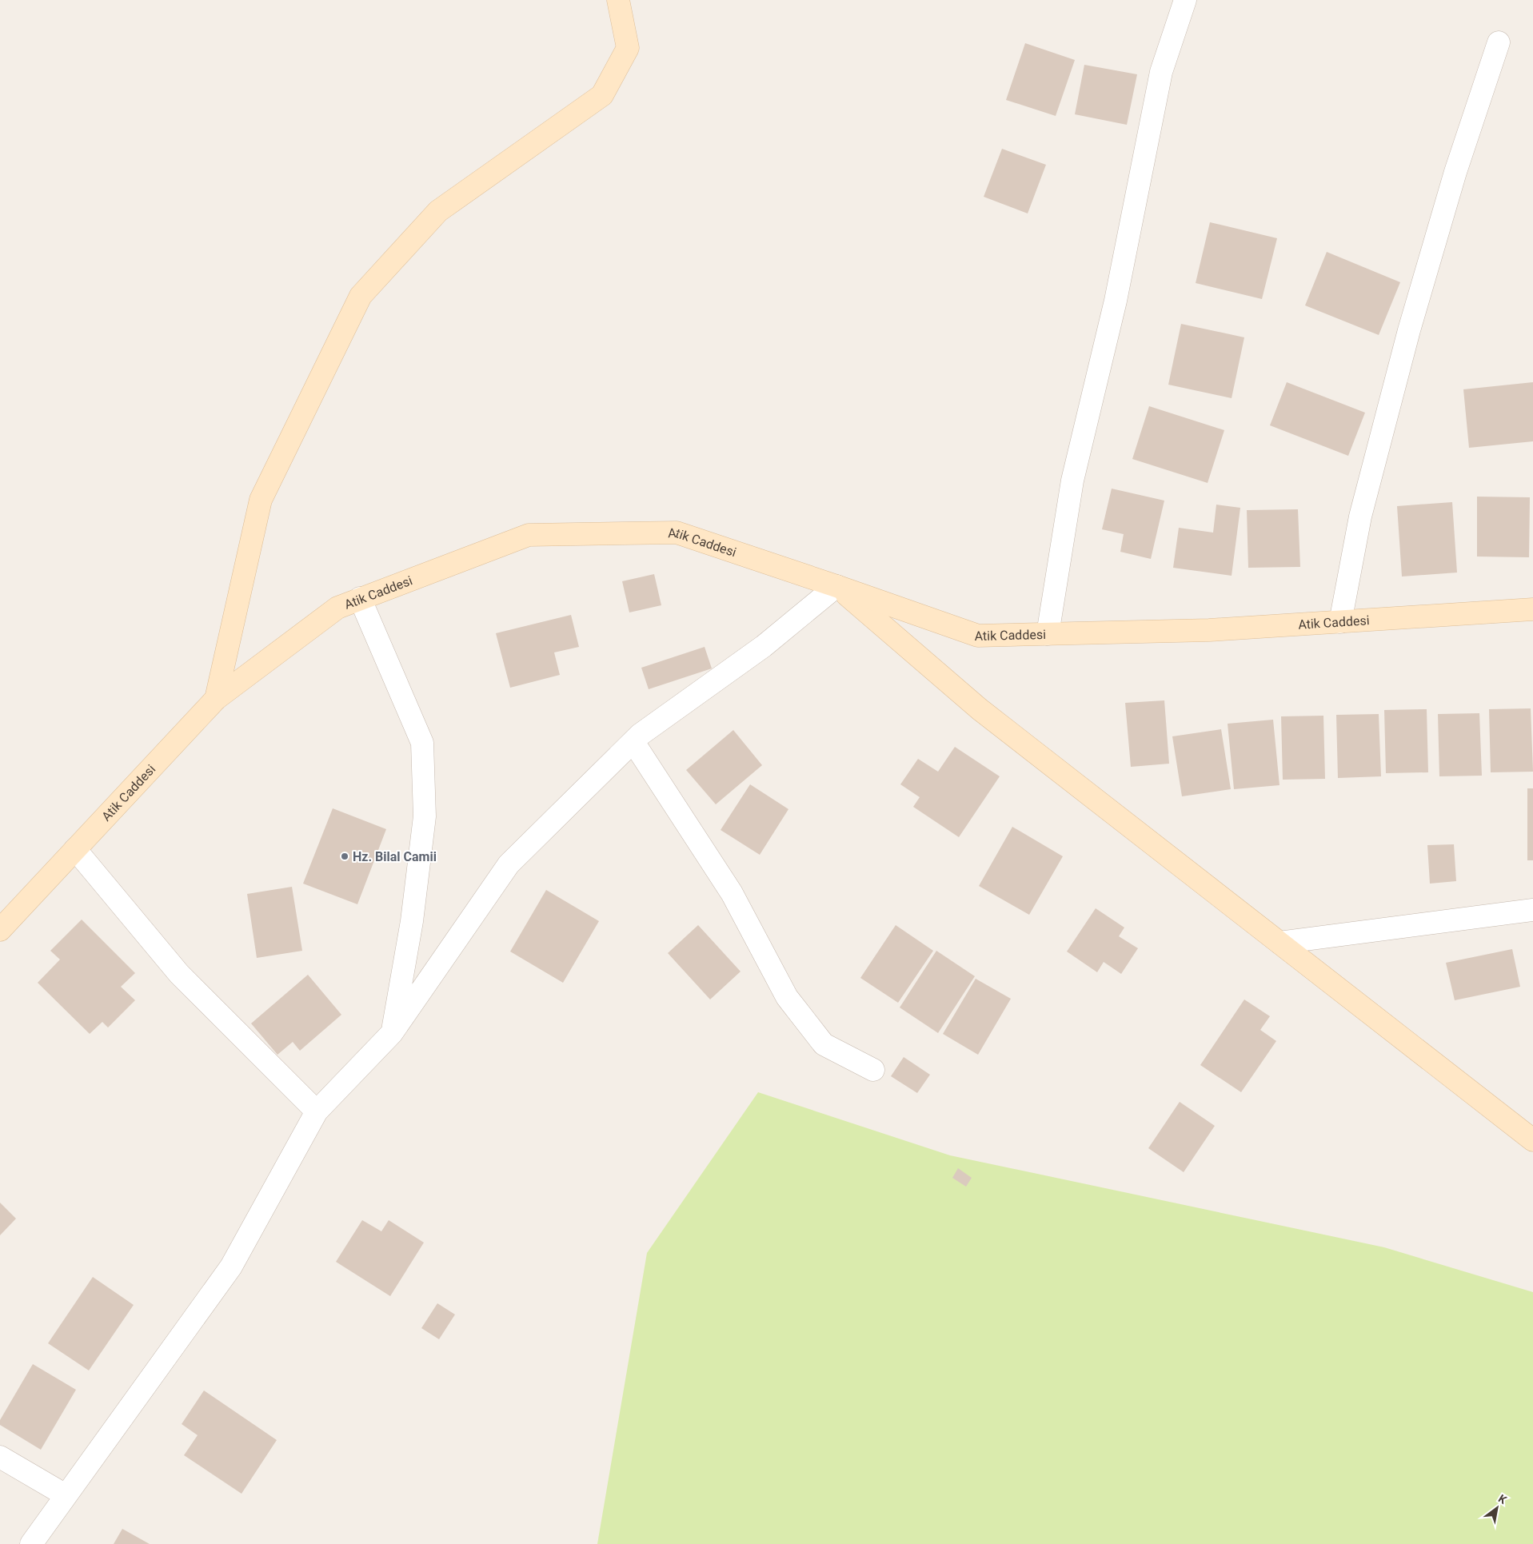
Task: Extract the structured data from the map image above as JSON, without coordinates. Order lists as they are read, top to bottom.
{
  "streets": {
    "street": ["Atik Caddesi"]
  },
  "places": ["Hz. Bilal Camii"],
  "north": "top right"
}
